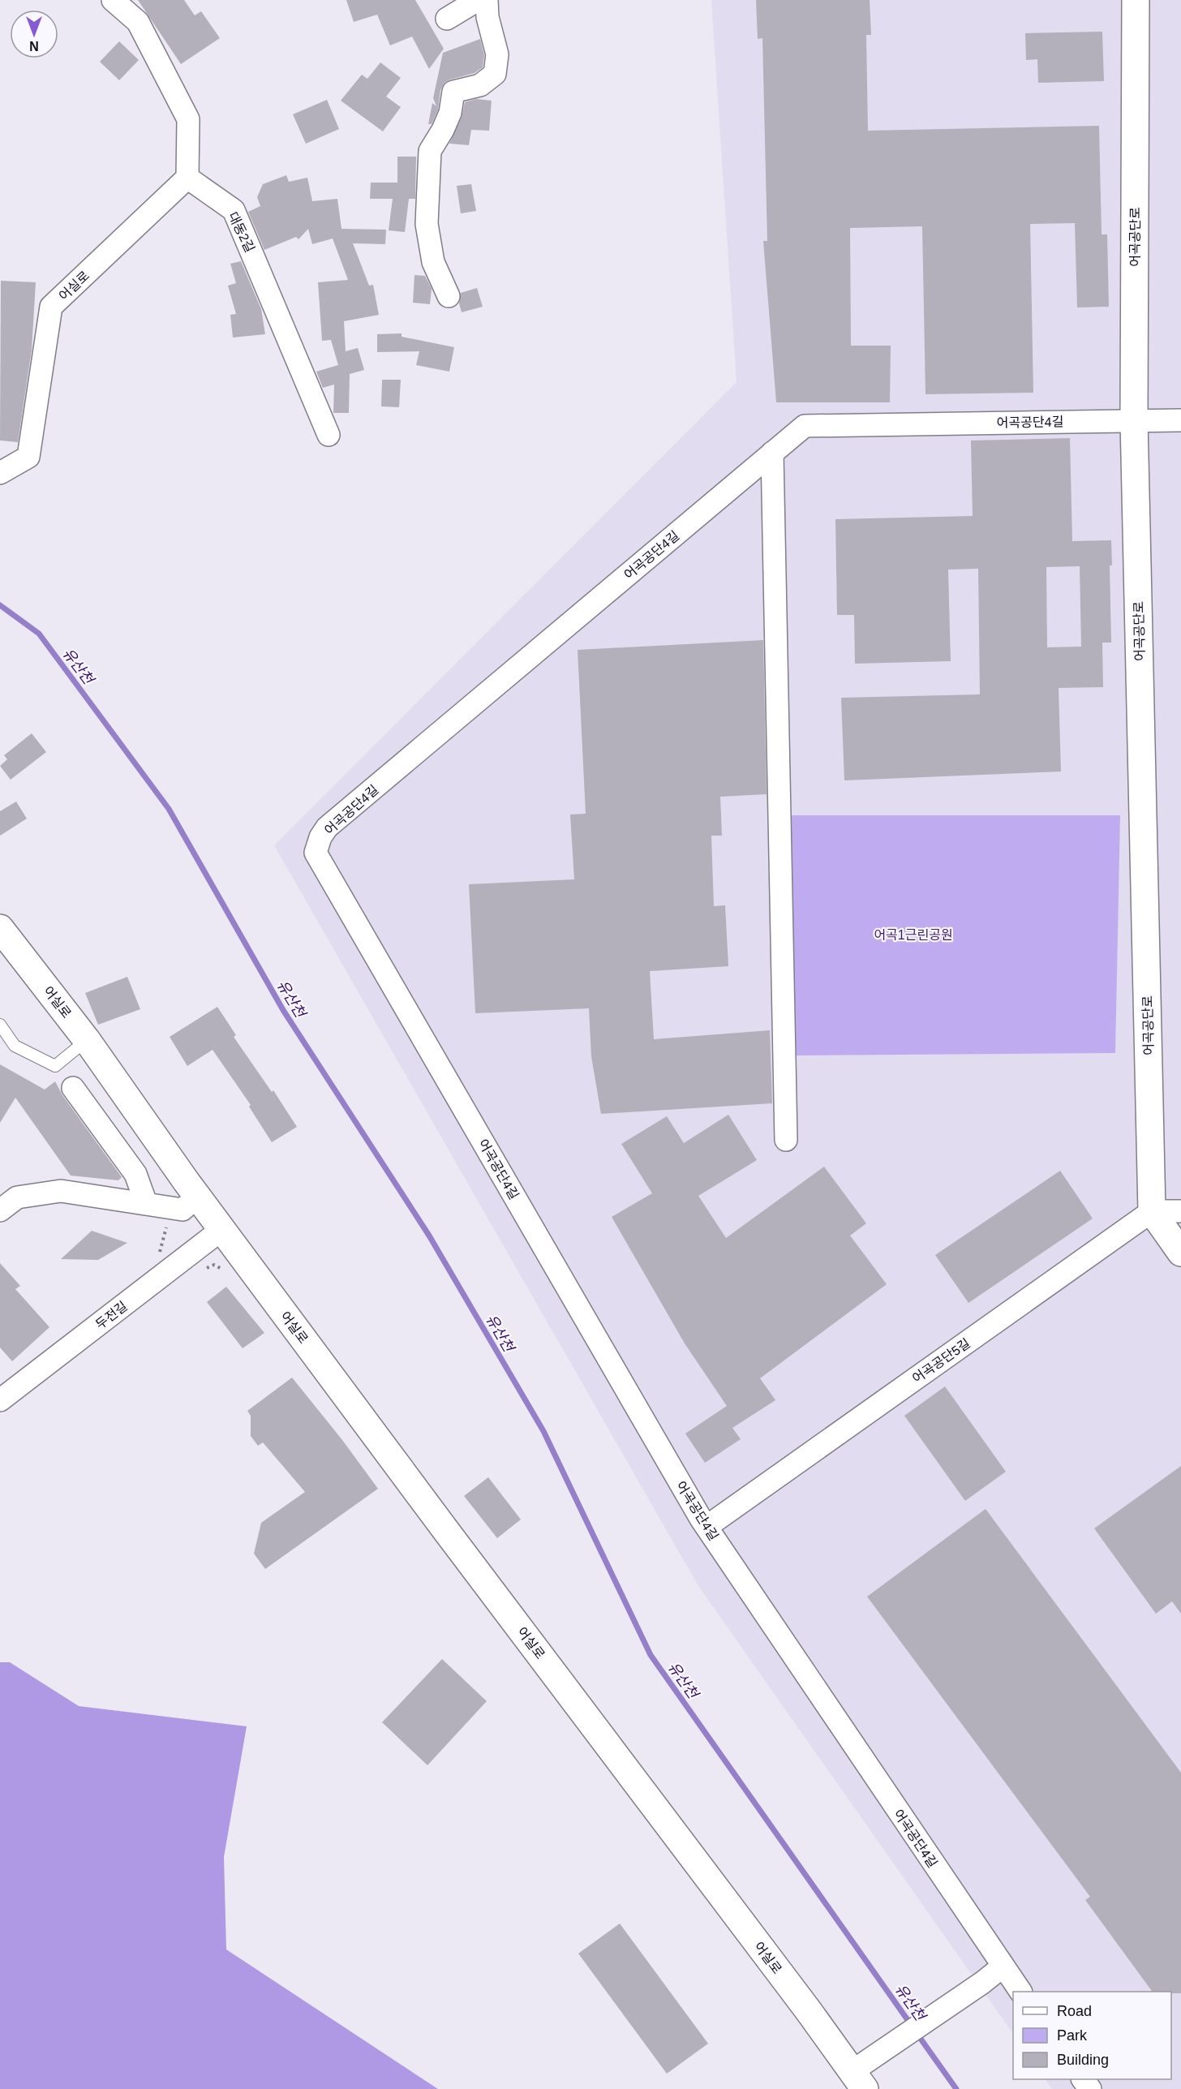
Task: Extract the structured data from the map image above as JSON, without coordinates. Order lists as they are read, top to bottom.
{
  "streets": {
    "main road": ["어곡공단로", "어실로"],
    "street": [
      "대동2길",
      "어곡공단4길",
      "두전길",
      "어곡공단5길"
    ]
  },
  "crossings": [
    ["대동2길", "어실로"],
    ["어곡공단로", "어곡공단4길"],
    ["어곡공단로", "어곡공단5길"],
    ["어실로", "두전길"],
    ["어곡공단4길", "어곡공단5길"]
  ],
  "water": ["유산천"],
  "parks": ["어곡1근린공원"],
  "legend": ["Road", "Park", "Building"],
  "north": "bottom"
}
